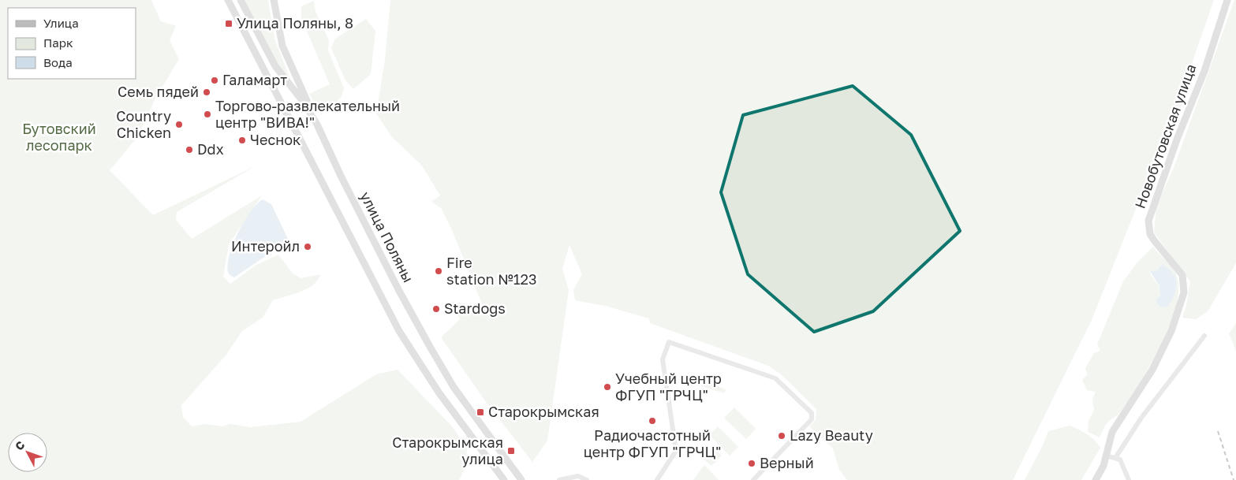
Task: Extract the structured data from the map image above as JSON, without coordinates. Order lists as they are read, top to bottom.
{
  "streets": {
    "main road": ["Новобутовская улица", "улица Поляны"]
  },
  "parks": ["Бутовский лесопарк"],
  "places": {
    "transit": ["Улица Поляны, 8", "Старокрымская", "Старокрымская улица"],
    "other": [
      "Галамарт",
      "Семь пядей",
      "Торгово-развлекательный центр \"ВИВА!\"",
      "Country Chicken",
      "Чеснок",
      "Ddx",
      "Интеройл",
      "Fire station №123",
      "Stardogs",
      "Учебный центр ФГУП \"ГРЧЦ\"",
      "Радиочастотный центр ФГУП \"ГРЧЦ\"",
      "Lazy Beauty",
      "Верный"
    ]
  },
  "legend": ["Улица", "Парк", "Вода"],
  "north": "top left"
}
